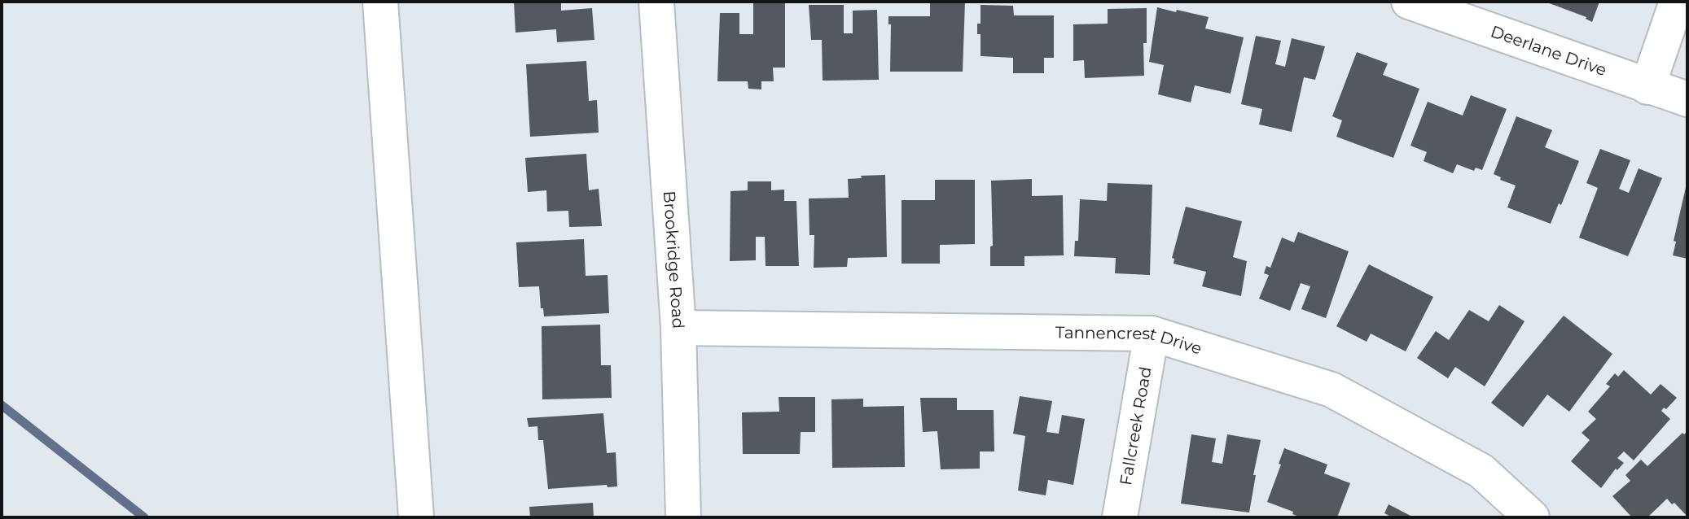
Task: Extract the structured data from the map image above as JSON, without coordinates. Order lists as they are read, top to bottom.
{
  "streets": {
    "street": [
      "Deerlane Drive",
      "Brookridge Road",
      "Tannencrest Drive",
      "Fallcreek Road"
    ]
  },
  "crossings": [
    ["Brookridge Road", "Tannencrest Drive"],
    ["Tannencrest Drive", "Fallcreek Road"]
  ]
}
